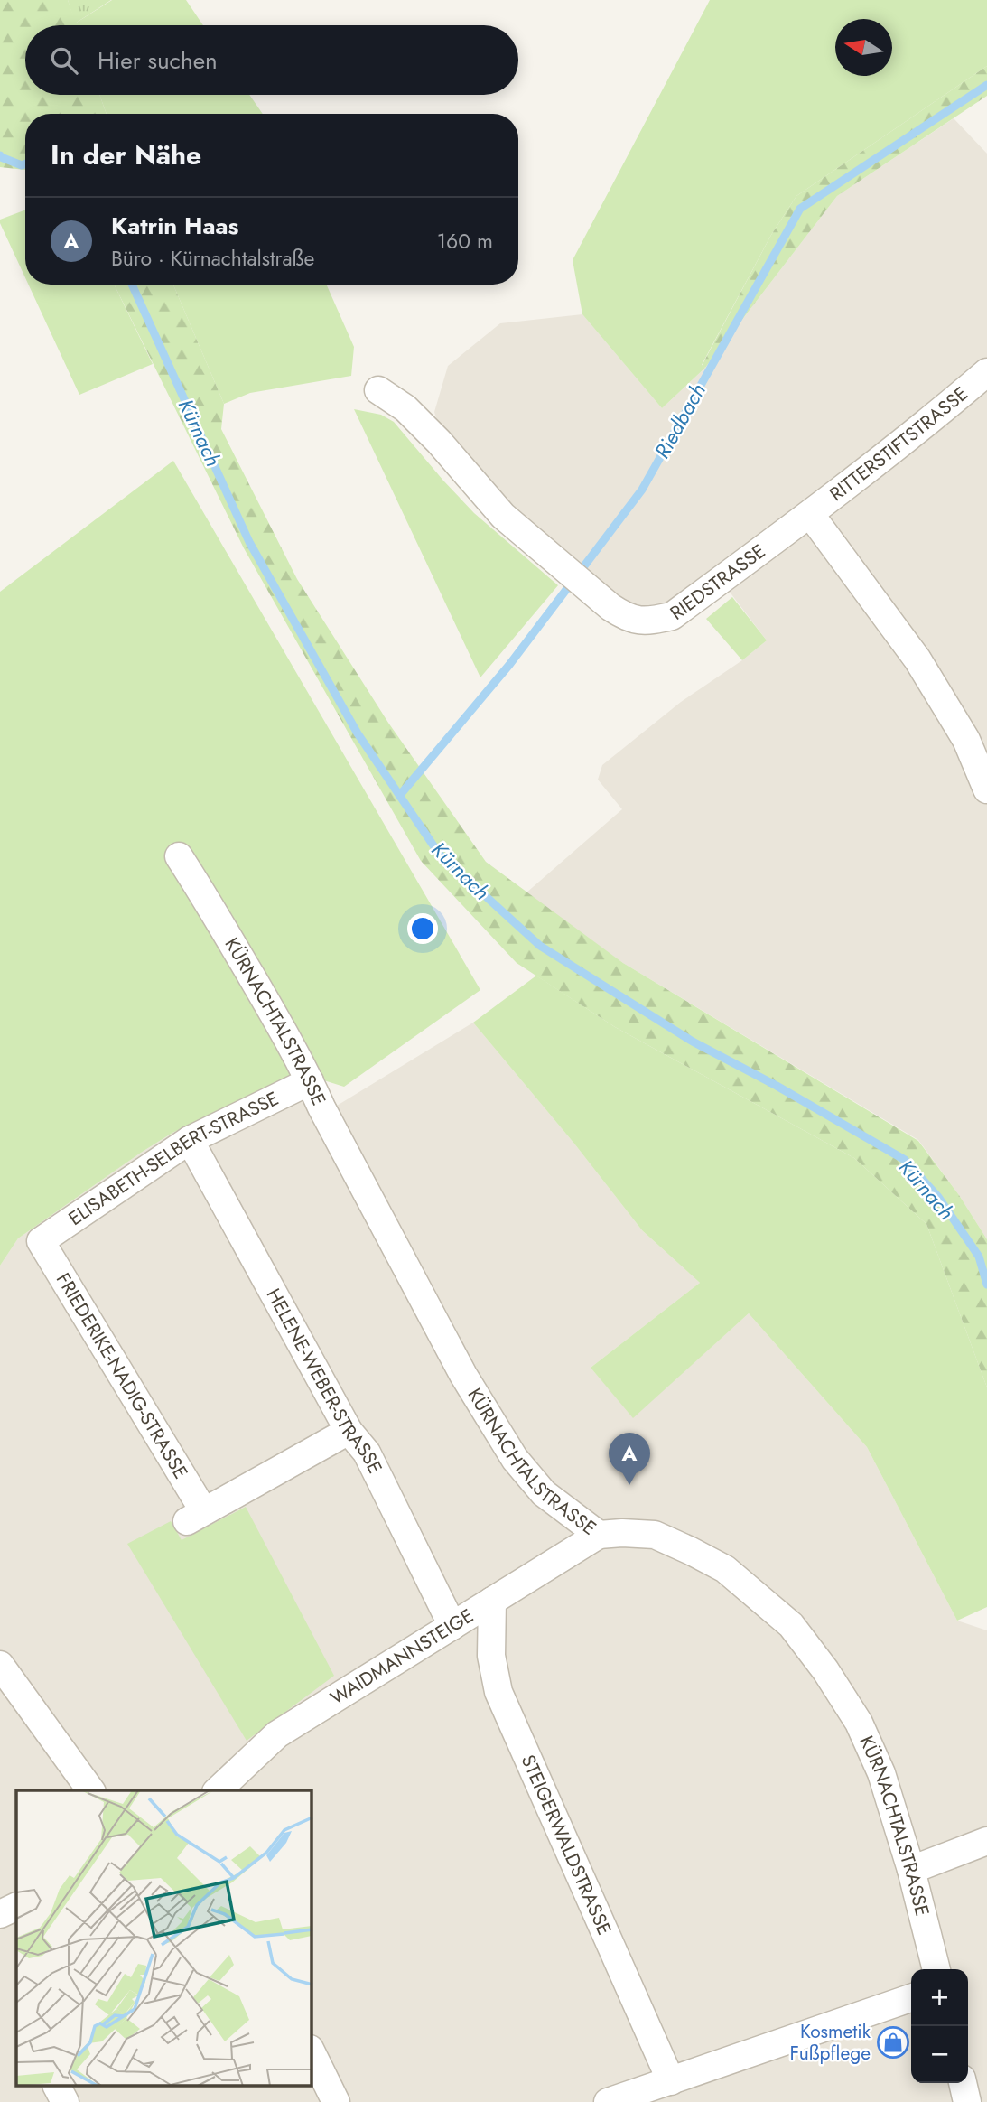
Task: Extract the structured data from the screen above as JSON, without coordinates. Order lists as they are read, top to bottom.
{
  "streets": {
    "street": [
      "RITTERSTIFTSTRASSE",
      "RIEDSTRASSE",
      "KÜRNACHTALSTRASSE",
      "ELISABETH-SELBERT-STRASSE",
      "FRIEDERIKE-NADIG-STRASSE",
      "HELENE-WEBER-STRASSE",
      "WAIDMANNSTEIGE",
      "STEIGERWALDSTRASSE"
    ]
  },
  "crossings": [
    ["RITTERSTIFTSTRASSE", "RIEDSTRASSE"],
    ["KÜRNACHTALSTRASSE", "ELISABETH-SELBERT-STRASSE"],
    ["KÜRNACHTALSTRASSE", "WAIDMANNSTEIGE"],
    ["ELISABETH-SELBERT-STRASSE", "FRIEDERIKE-NADIG-STRASSE"],
    ["ELISABETH-SELBERT-STRASSE", "HELENE-WEBER-STRASSE"],
    ["FRIEDERIKE-NADIG-STRASSE", "HELENE-WEBER-STRASSE"],
    ["HELENE-WEBER-STRASSE", "WAIDMANNSTEIGE"],
    ["WAIDMANNSTEIGE", "STEIGERWALDSTRASSE"]
  ],
  "water": ["Riedbach", "Kürnach"],
  "places": {
    "shop": ["Kosmetik Fußpflege"]
  },
  "north": "left",
  "page": {
    "search": "Hier suchen",
    "heading": "In der Nähe",
    "list": [
      {
        "mark": "A",
        "name": "Katrin Haas",
        "note": "Büro · Kürnachtalstraße",
        "value": "160 m"
      }
    ],
    "pins": "A",
    "map_buttons": ["+", "−"]
  }
}
